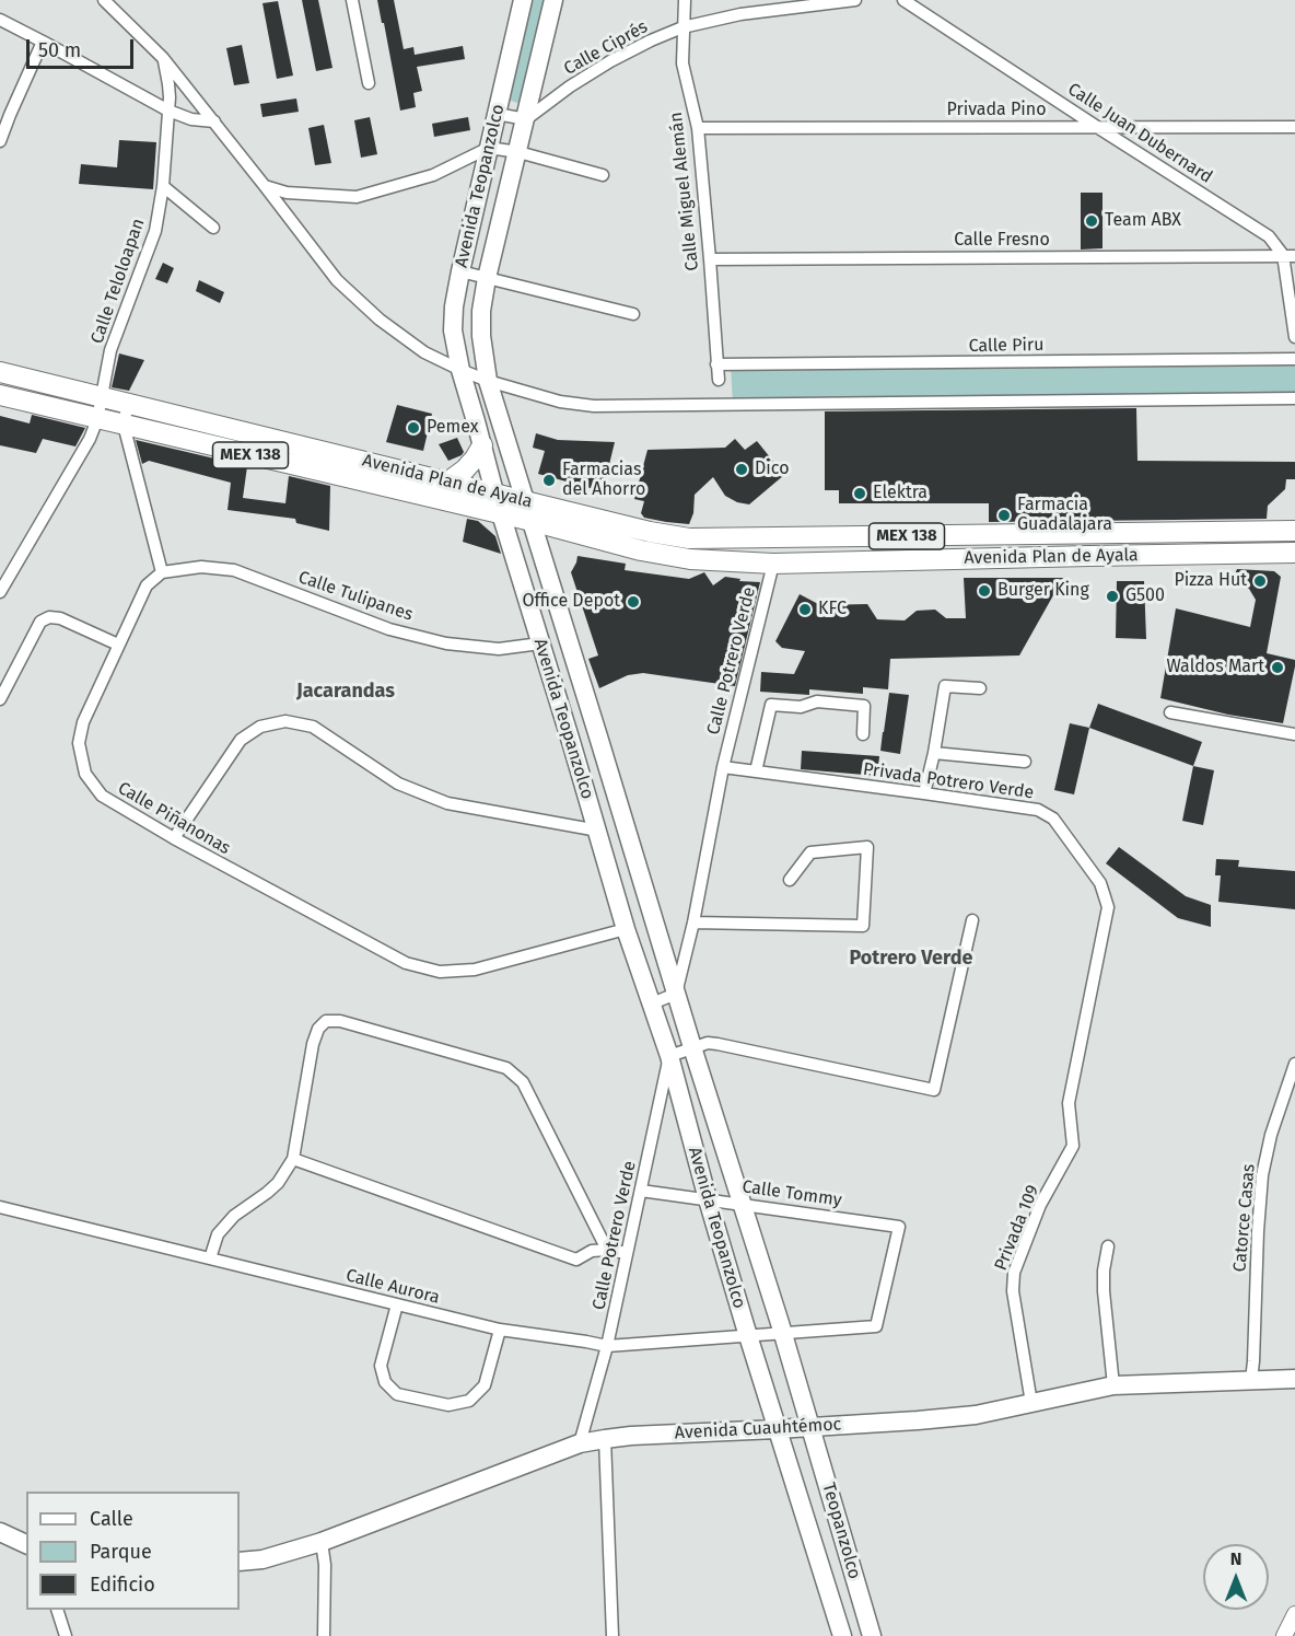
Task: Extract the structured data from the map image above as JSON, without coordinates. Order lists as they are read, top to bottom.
{
  "streets": {
    "main road": [
      "Avenida Teopanzolco",
      "MEX 138",
      "Avenida Plan de Ayala",
      "Avenida Cuauhtémoc",
      "Teopanzolco"
    ],
    "street": [
      "Calle Ciprés",
      "Privada Pino",
      "Calle Juan Dubernard",
      "Calle Miguel Alemán",
      "Calle Fresno",
      "Calle Teloloapan",
      "Calle Piru",
      "Calle Tulipanes",
      "Calle Potrero Verde",
      "Privada Potrero Verde",
      "Calle Piñanonas",
      "Calle Tommy",
      "Catorce Casas",
      "Privada 109",
      "Calle Aurora"
    ]
  },
  "crossings": [
    ["Calle Ciprés", "Avenida Teopanzolco"],
    ["Calle Ciprés", "Calle Miguel Alemán"],
    ["Privada Pino", "Calle Juan Dubernard"],
    ["Privada Pino", "Calle Miguel Alemán"],
    ["Calle Juan Dubernard", "Calle Fresno"],
    ["Avenida Teopanzolco", "Avenida Plan de Ayala"],
    ["Avenida Teopanzolco", "Calle Tulipanes"],
    ["Avenida Teopanzolco", "Calle Potrero Verde"],
    ["Avenida Teopanzolco", "Calle Piñanonas"],
    ["Avenida Teopanzolco", "Calle Tommy"],
    ["Avenida Teopanzolco", "Calle Aurora"],
    ["Avenida Teopanzolco", "Avenida Cuauhtémoc"],
    ["Avenida Teopanzolco", "Teopanzolco"],
    ["Calle Miguel Alemán", "Calle Fresno"],
    ["Calle Miguel Alemán", "Calle Piru"],
    ["Calle Teloloapan", "Avenida Plan de Ayala"],
    ["Avenida Plan de Ayala", "Calle Potrero Verde"],
    ["Calle Tulipanes", "Calle Piñanonas"],
    ["Calle Potrero Verde", "Calle Tommy"],
    ["Calle Potrero Verde", "Calle Aurora"],
    ["Calle Potrero Verde", "Avenida Cuauhtémoc"],
    ["Privada Potrero Verde", "Privada 109"],
    ["Calle Tommy", "Calle Aurora"],
    ["Catorce Casas", "Avenida Cuauhtémoc"],
    ["Privada 109", "Avenida Cuauhtémoc"],
    ["Avenida Cuauhtémoc", "Teopanzolco"]
  ],
  "districts": ["Jacarandas", "Potrero Verde"],
  "places": [
    "Team ABX",
    "Pemex",
    "Dico",
    "Farmacias del Ahorro",
    "Elektra",
    "Farmacia Guadalajara",
    "Pizza Hut",
    "Burger King",
    "G500",
    "Office Depot",
    "KFC",
    "Waldos Mart"
  ],
  "legend": ["Calle", "Parque", "Edificio"],
  "scale_bar": "50 m",
  "north": "top"
}
